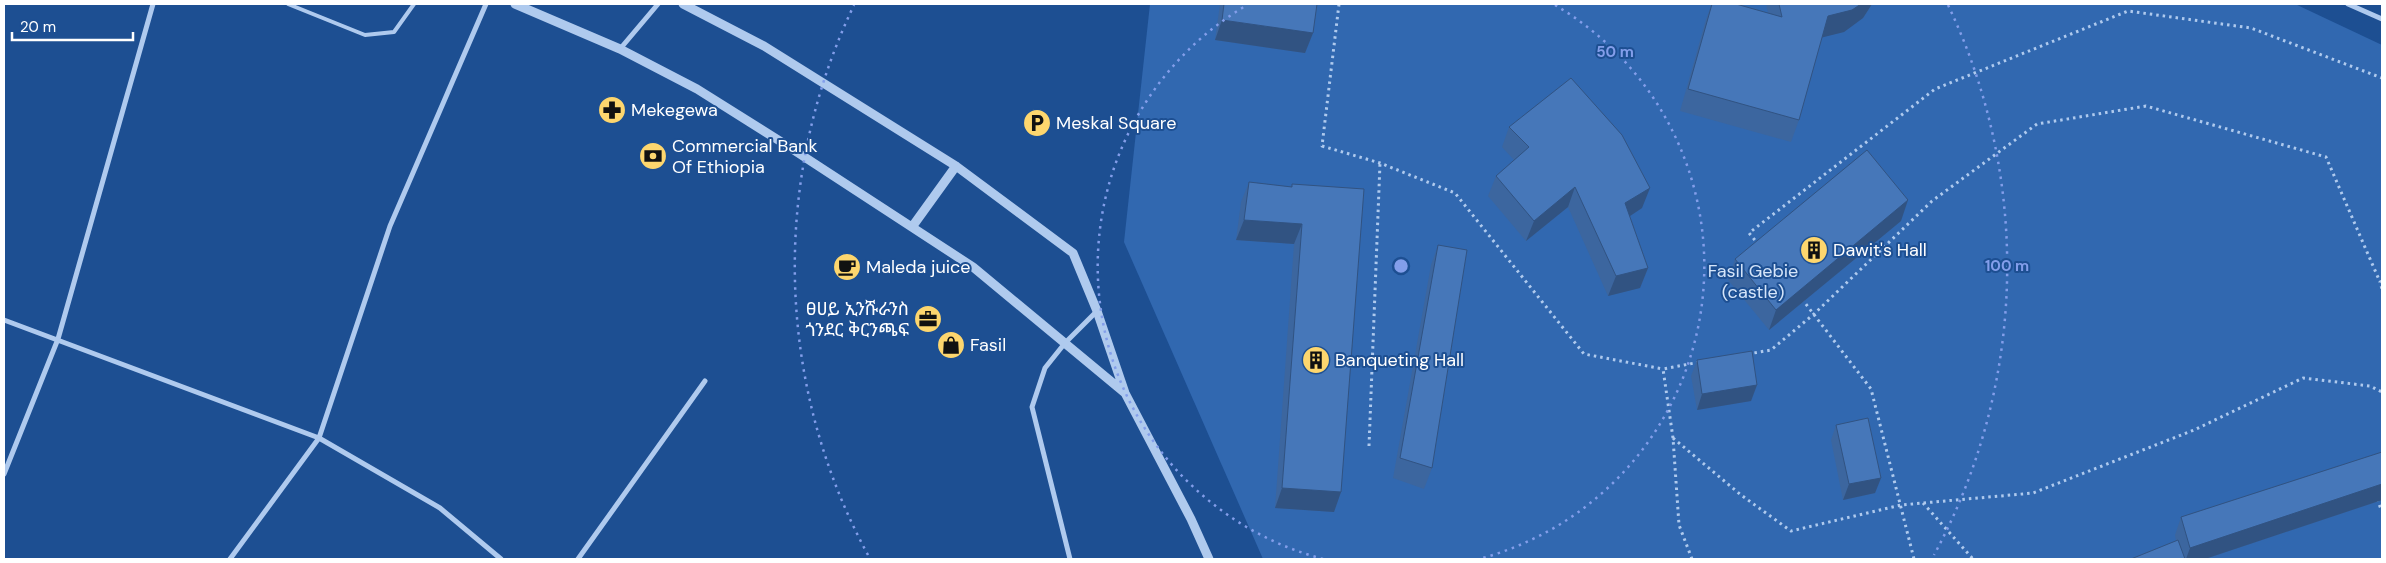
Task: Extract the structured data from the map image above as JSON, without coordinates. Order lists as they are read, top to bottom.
{
  "parks": ["Fasil Gebie (castle)"],
  "places": {
    "pharmacy": ["Mekegewa"],
    "parking": ["Meskal Square"],
    "bank": ["Commercial Bank Of Ethiopia"],
    "building": ["Dawit's Hall", "Banqueting Hall"],
    "cafe": ["Maleda juice"],
    "office": ["ፀሀይ ኢንሹራንስ ጎንደር ቅርንጫፍ"],
    "shop": ["Fasil"]
  },
  "scale_bar": "20 m",
  "rings": ["50 m", "100 m"]
}
